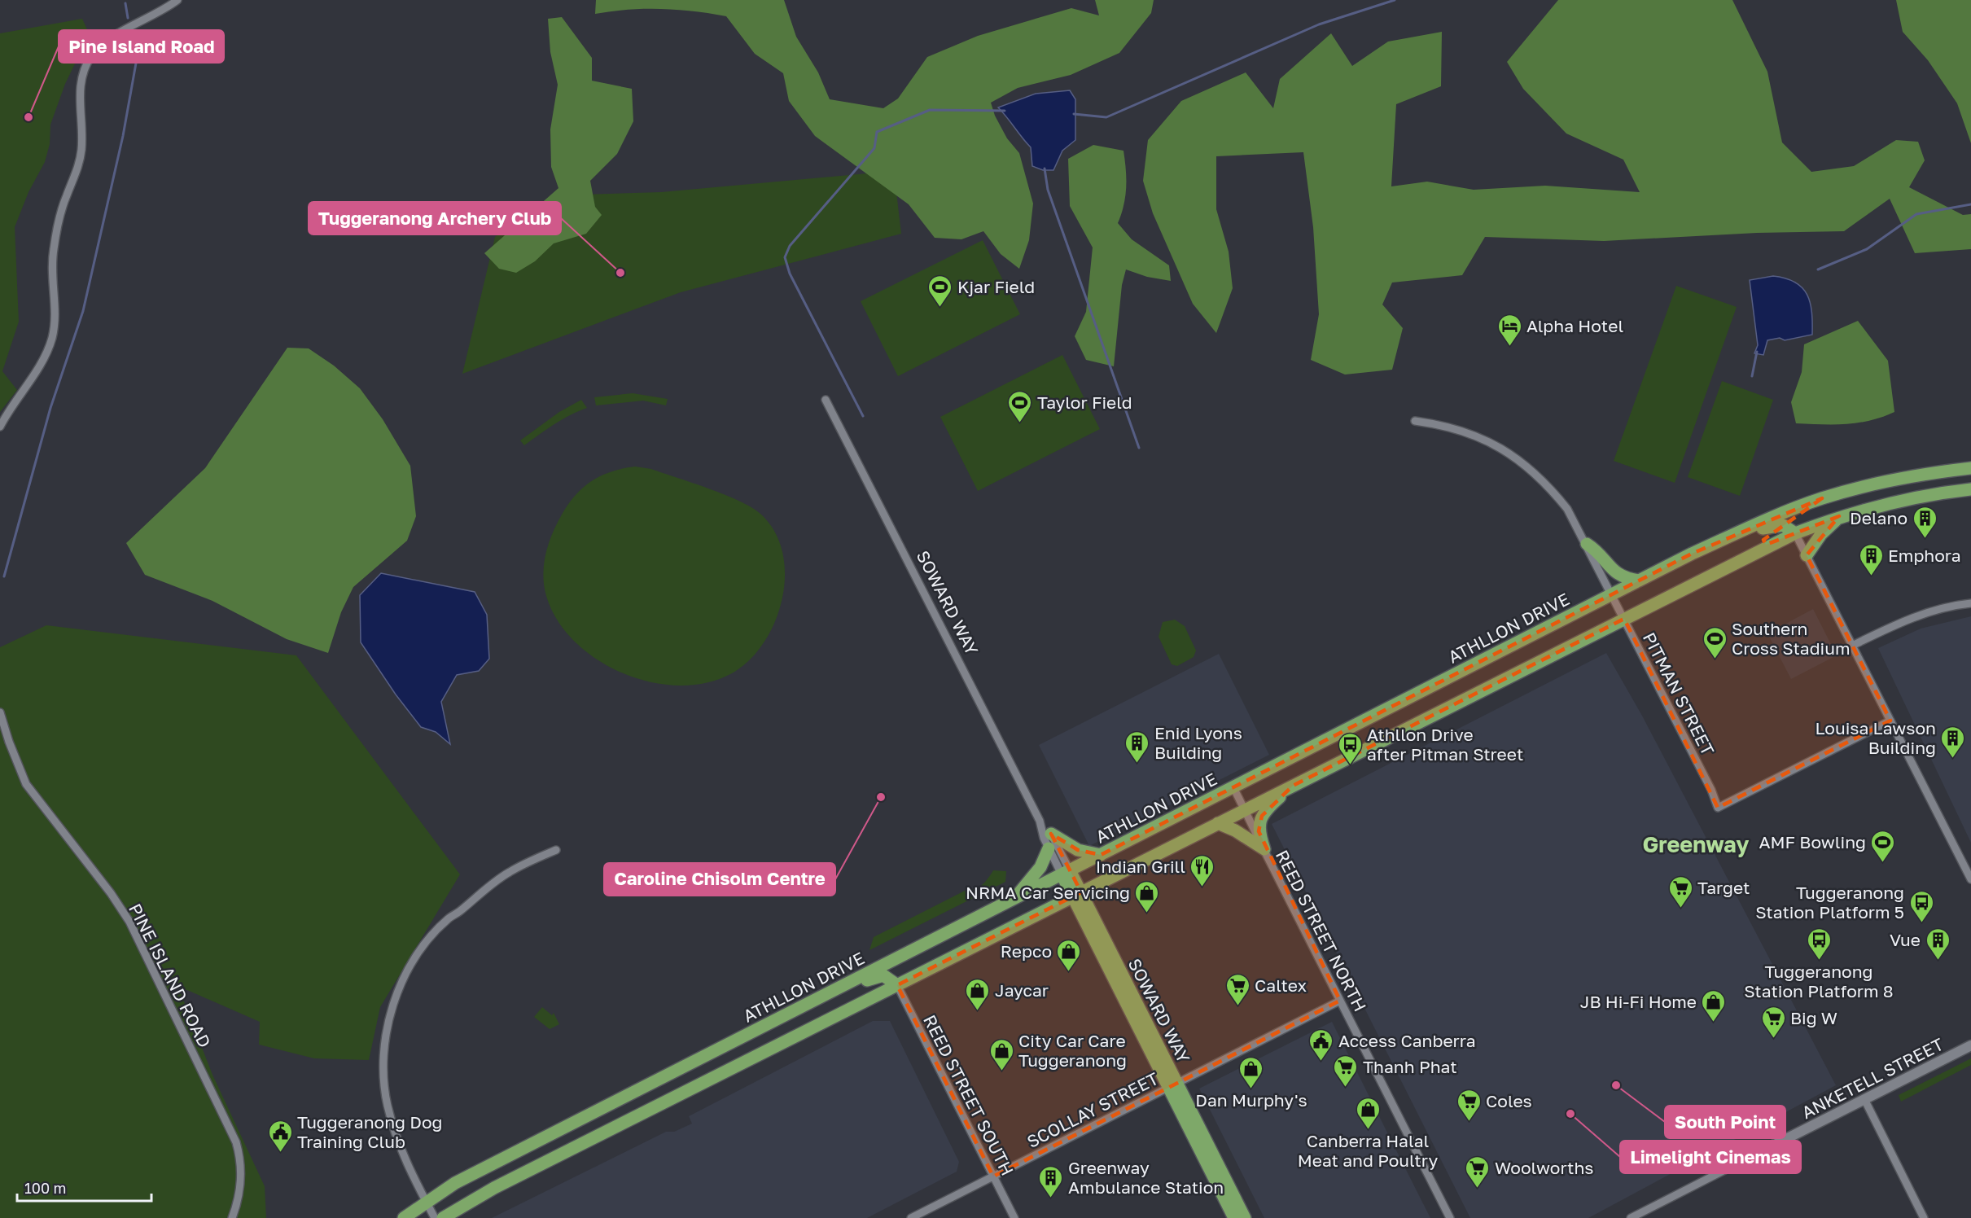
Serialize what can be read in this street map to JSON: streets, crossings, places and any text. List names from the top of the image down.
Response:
{
  "streets": {
    "main road": ["SOWARD WAY", "ATHLLON DRIVE"],
    "street": [
      "PITMAN STREET",
      "REED STREET NORTH",
      "PINE ISLAND ROAD",
      "ANKETELL STREET",
      "REED STREET SOUTH",
      "SCOLLAY STREET"
    ]
  },
  "crossings": [
    ["SOWARD WAY", "ATHLLON DRIVE"],
    ["SOWARD WAY", "SCOLLAY STREET"],
    ["ATHLLON DRIVE", "PITMAN STREET"],
    ["ATHLLON DRIVE", "REED STREET NORTH"],
    ["REED STREET NORTH", "SCOLLAY STREET"],
    ["REED STREET SOUTH", "SCOLLAY STREET"]
  ],
  "districts": ["Greenway"],
  "places": {
    "other": [
      "Pine Island Road",
      "Tuggeranong Archery Club",
      "Caroline Chisolm Centre",
      "South Point",
      "Limelight Cinemas"
    ],
    "sports": [
      "Kjar Field",
      "Taylor Field",
      "Southern Cross Stadium",
      "AMF Bowling"
    ],
    "hotel": ["Alpha Hotel"],
    "building": [
      "Delano",
      "Emphora",
      "Louisa Lawson Building",
      "Enid Lyons Building",
      "Vue",
      "Greenway Ambulance Station"
    ],
    "bus stop": ["Athllon Drive after Pitman Street", "Tuggeranong Station Platform 5", "Tuggeranong Station Platform 8"],
    "restaurant": ["Indian Grill"],
    "supermarket": [
      "Target",
      "Caltex",
      "Big W",
      "Thanh Phat",
      "Coles",
      "Woolworths"
    ],
    "shop": [
      "NRMA Car Servicing",
      "Repco",
      "Jaycar",
      "JB Hi-Fi Home",
      "City Car Care Tuggeranong",
      "Dan Murphy's",
      "Canberra Halal Meat and Poultry"
    ],
    "public building": ["Access Canberra", "Tuggeranong Dog Training Club"]
  },
  "scale_bar": "100 m"
}
